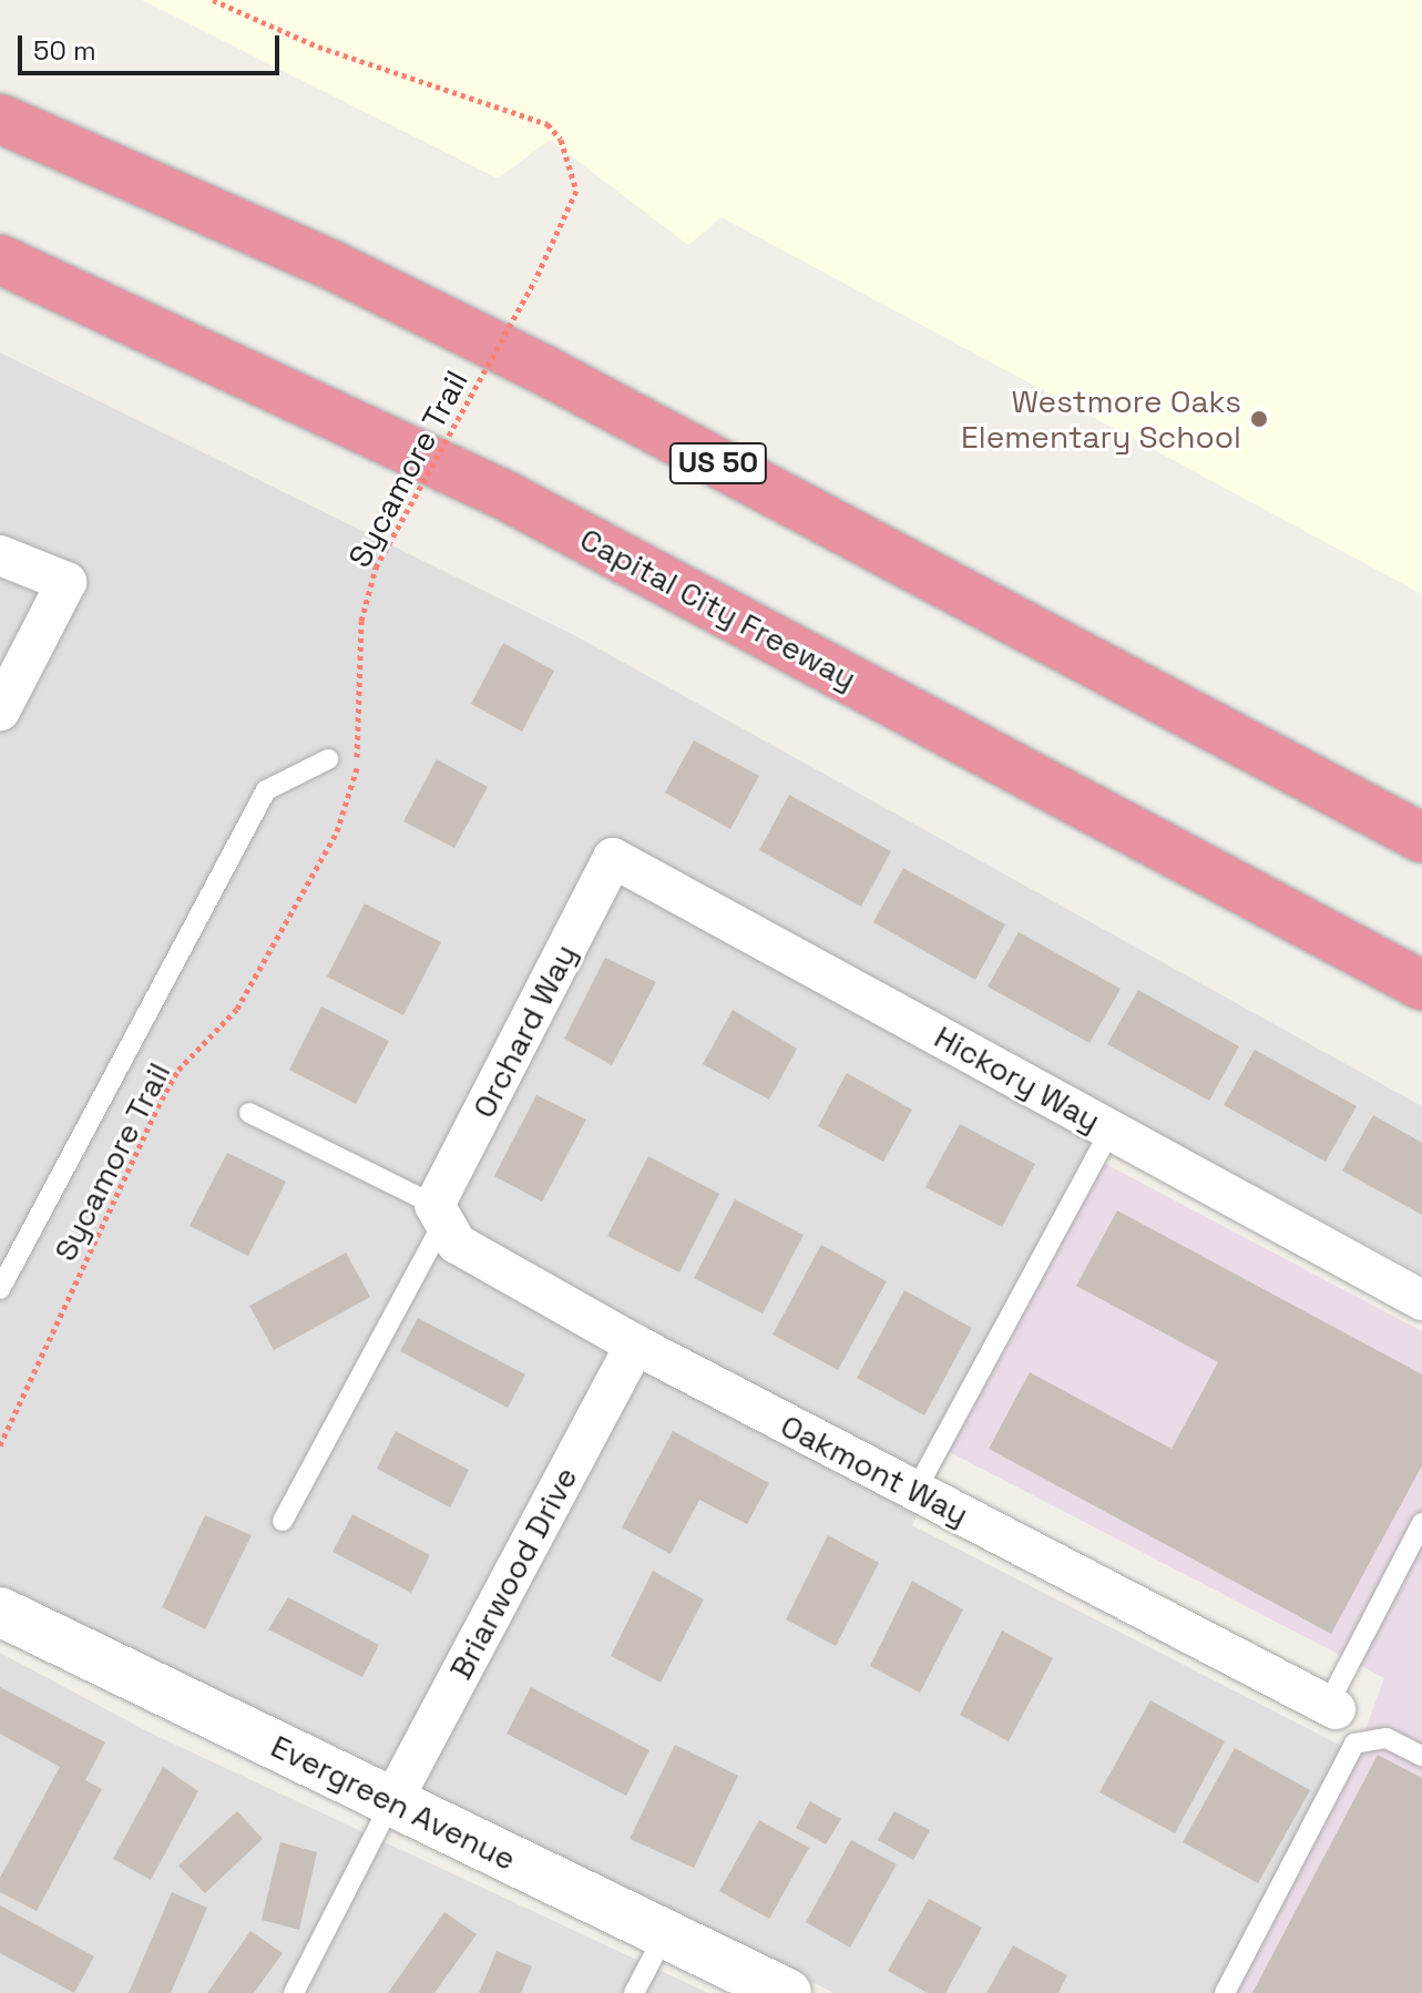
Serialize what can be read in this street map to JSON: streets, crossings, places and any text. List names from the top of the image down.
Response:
{
  "streets": {
    "highway": ["US 50", "Capital City Freeway"],
    "street": [
      "Orchard Way",
      "Hickory Way",
      "Oakmont Way",
      "Briarwood Drive",
      "Evergreen Avenue"
    ],
    "path": ["Sycamore Trail"]
  },
  "crossings": [
    ["Orchard Way", "Hickory Way"],
    ["Orchard Way", "Oakmont Way"],
    ["Oakmont Way", "Briarwood Drive"],
    ["Briarwood Drive", "Evergreen Avenue"]
  ],
  "places": ["Westmore Oaks Elementary School"],
  "scale_bar": "50 m"
}
